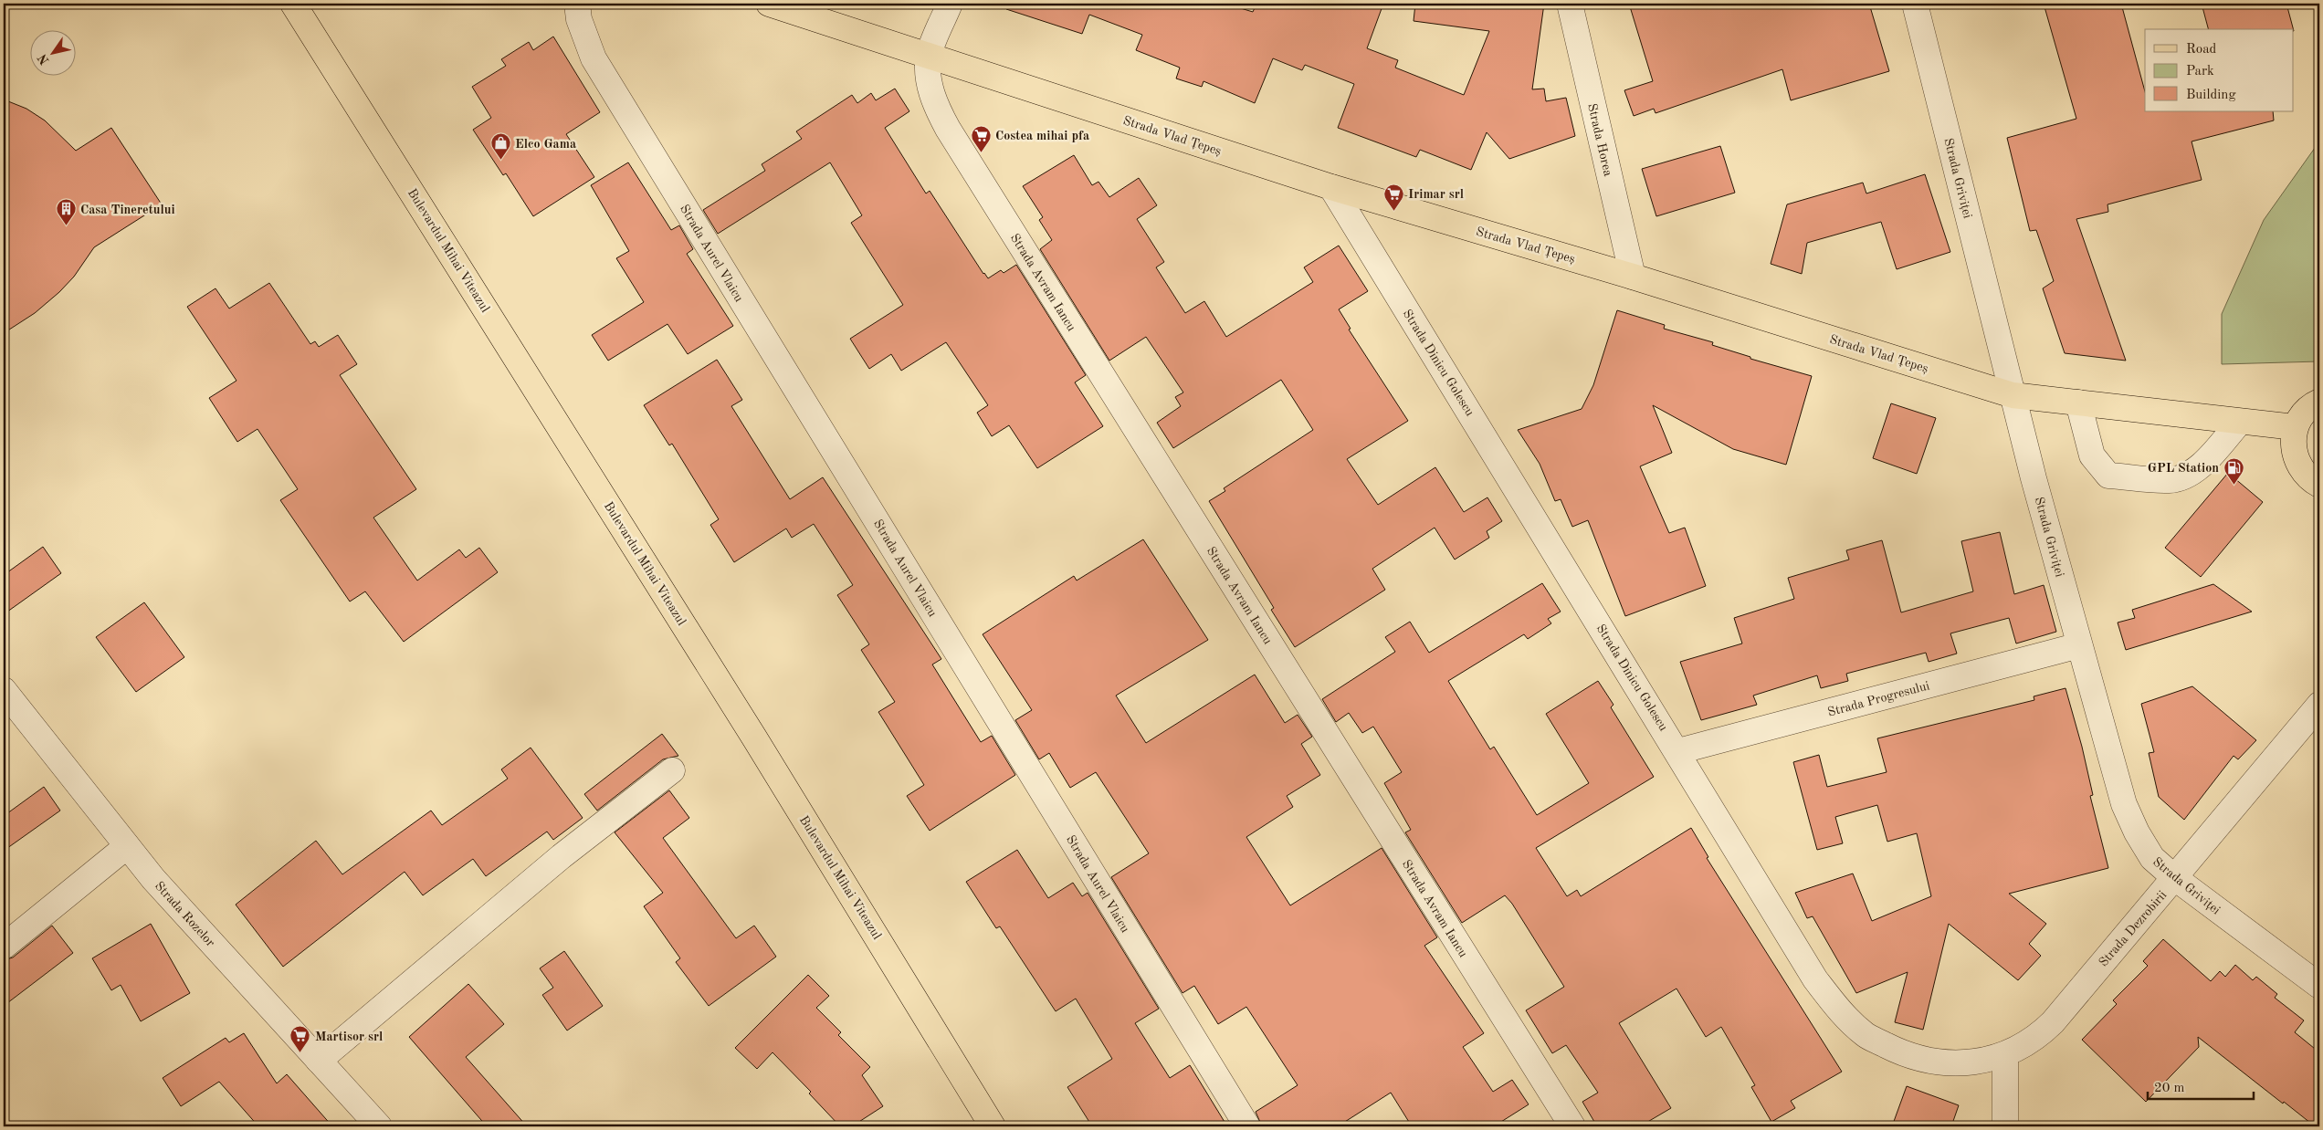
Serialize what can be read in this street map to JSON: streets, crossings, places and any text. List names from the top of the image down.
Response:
{
  "streets": {
    "main road": ["Strada Vlad Țepeș", "Bulevardul Mihai Viteazul"],
    "street": [
      "Strada Horea",
      "Strada Griviței",
      "Strada Aurel Vlaicu",
      "Strada Avram Iancu",
      "Strada Dinicu Golescu",
      "Strada Progresului",
      "Strada Rozelor",
      "Strada Dezrobirii"
    ]
  },
  "crossings": [
    ["Strada Vlad Țepeș", "Strada Horea"],
    ["Strada Vlad Țepeș", "Strada Griviței"],
    ["Strada Vlad Țepeș", "Strada Avram Iancu"],
    ["Strada Vlad Țepeș", "Strada Dinicu Golescu"],
    ["Strada Griviței", "Strada Progresului"],
    ["Strada Griviței", "Strada Dezrobirii"],
    ["Strada Dinicu Golescu", "Strada Progresului"],
    ["Strada Dinicu Golescu", "Strada Dezrobirii"]
  ],
  "places": {
    "supermarket": ["Costea mihai pfa", "Irimar srl", "Martisor srl"],
    "shop": ["Elco Gama"],
    "building": ["Casa Tineretului"],
    "fuel station": ["GPL Station"]
  },
  "legend": ["Road", "Park", "Building"],
  "scale_bar": "20 m",
  "north": "bottom left"
}
